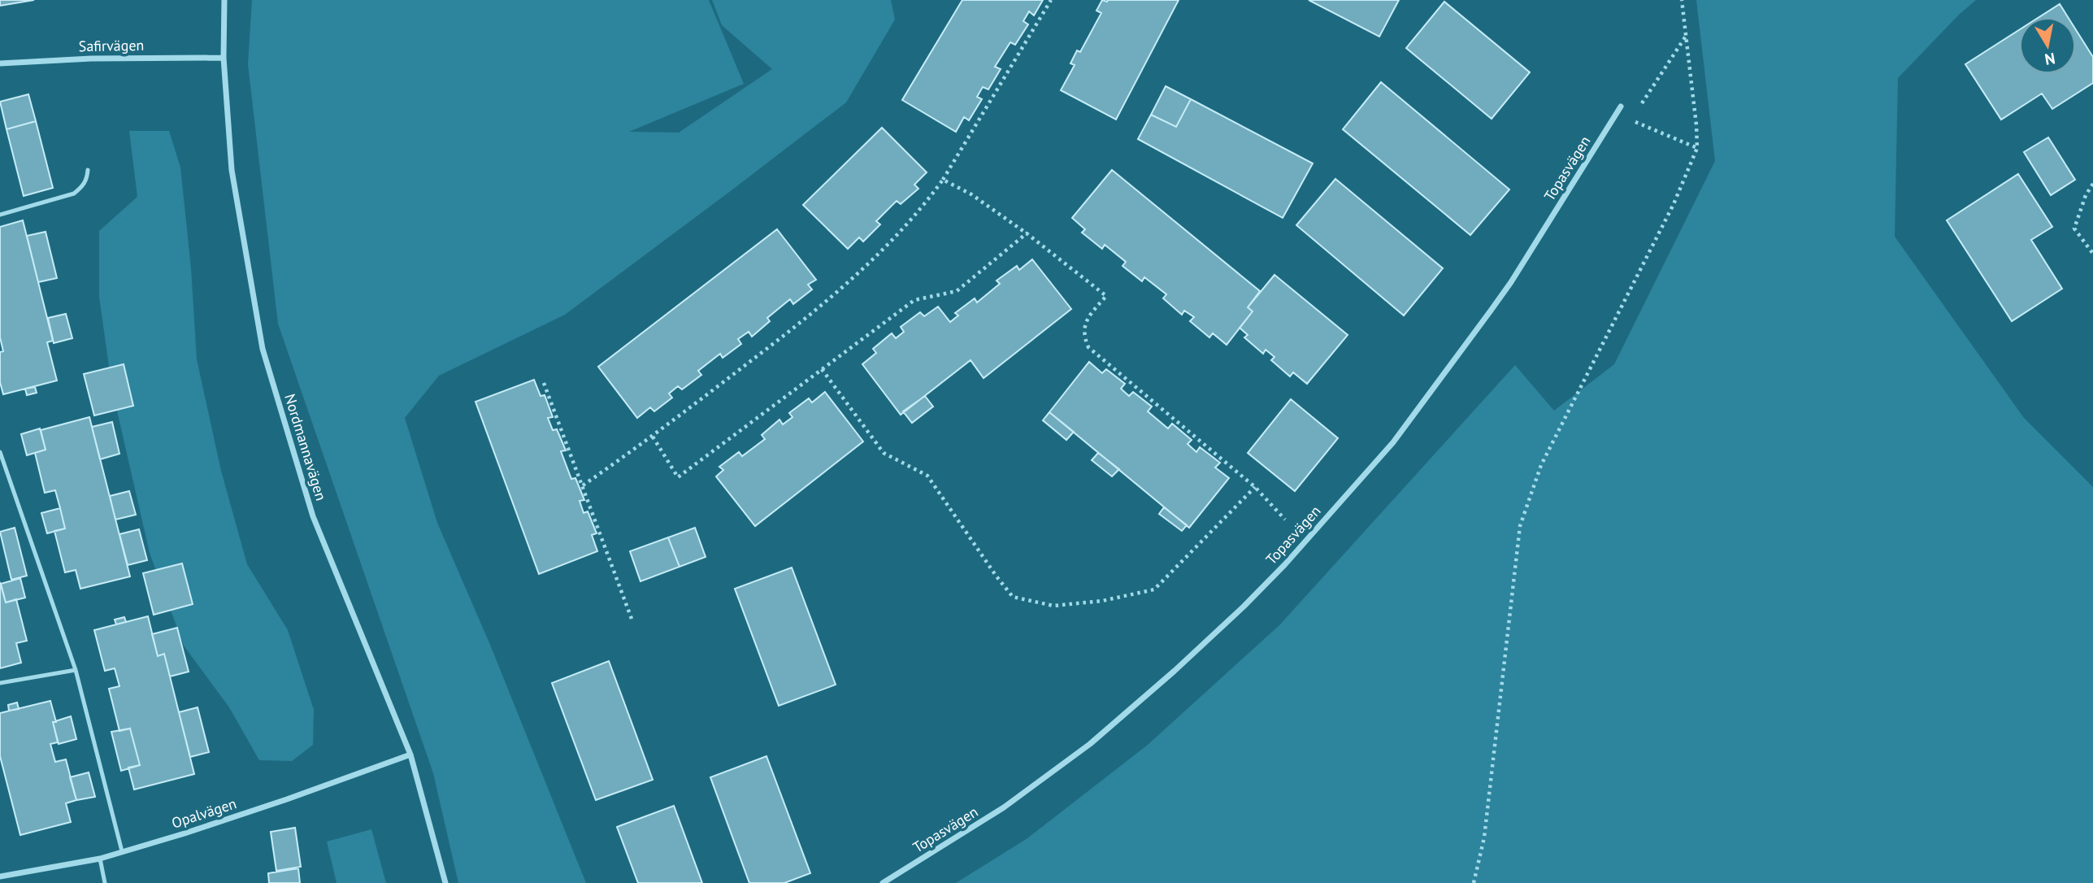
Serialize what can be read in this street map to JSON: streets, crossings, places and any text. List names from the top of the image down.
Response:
{
  "streets": {
    "street": [
      "Safirvägen",
      "Topasvägen",
      "Nordmannavägen",
      "Opalvägen"
    ]
  },
  "crossings": [
    ["Safirvägen", "Nordmannavägen"],
    ["Nordmannavägen", "Opalvägen"]
  ],
  "north": "bottom"
}
